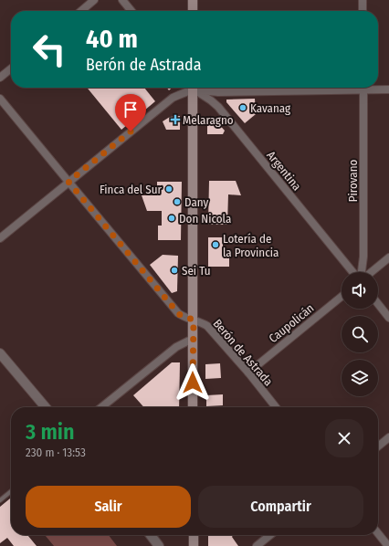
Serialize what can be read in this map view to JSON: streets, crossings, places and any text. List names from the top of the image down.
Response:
{
  "streets": {
    "street": [
      "Argentina",
      "Pirovano",
      "Caupolicán",
      "Berón de Astrada"
    ]
  },
  "crossings": [
    ["Caupolicán", "Berón de Astrada"]
  ],
  "places": {
    "other": [
      "Kavanag",
      "Finca del Sur",
      "Dany",
      "Don Nicola",
      "Lotería de la Provincia",
      "Sei Tu"
    ],
    "health": ["Melaragno"]
  },
  "page": {
    "turn": ["40 m", "Berón de Astrada"],
    "heading": ["3 min", "230 m · 13:53"],
    "buttons": ["Salir", "Compartir"]
  }
}
